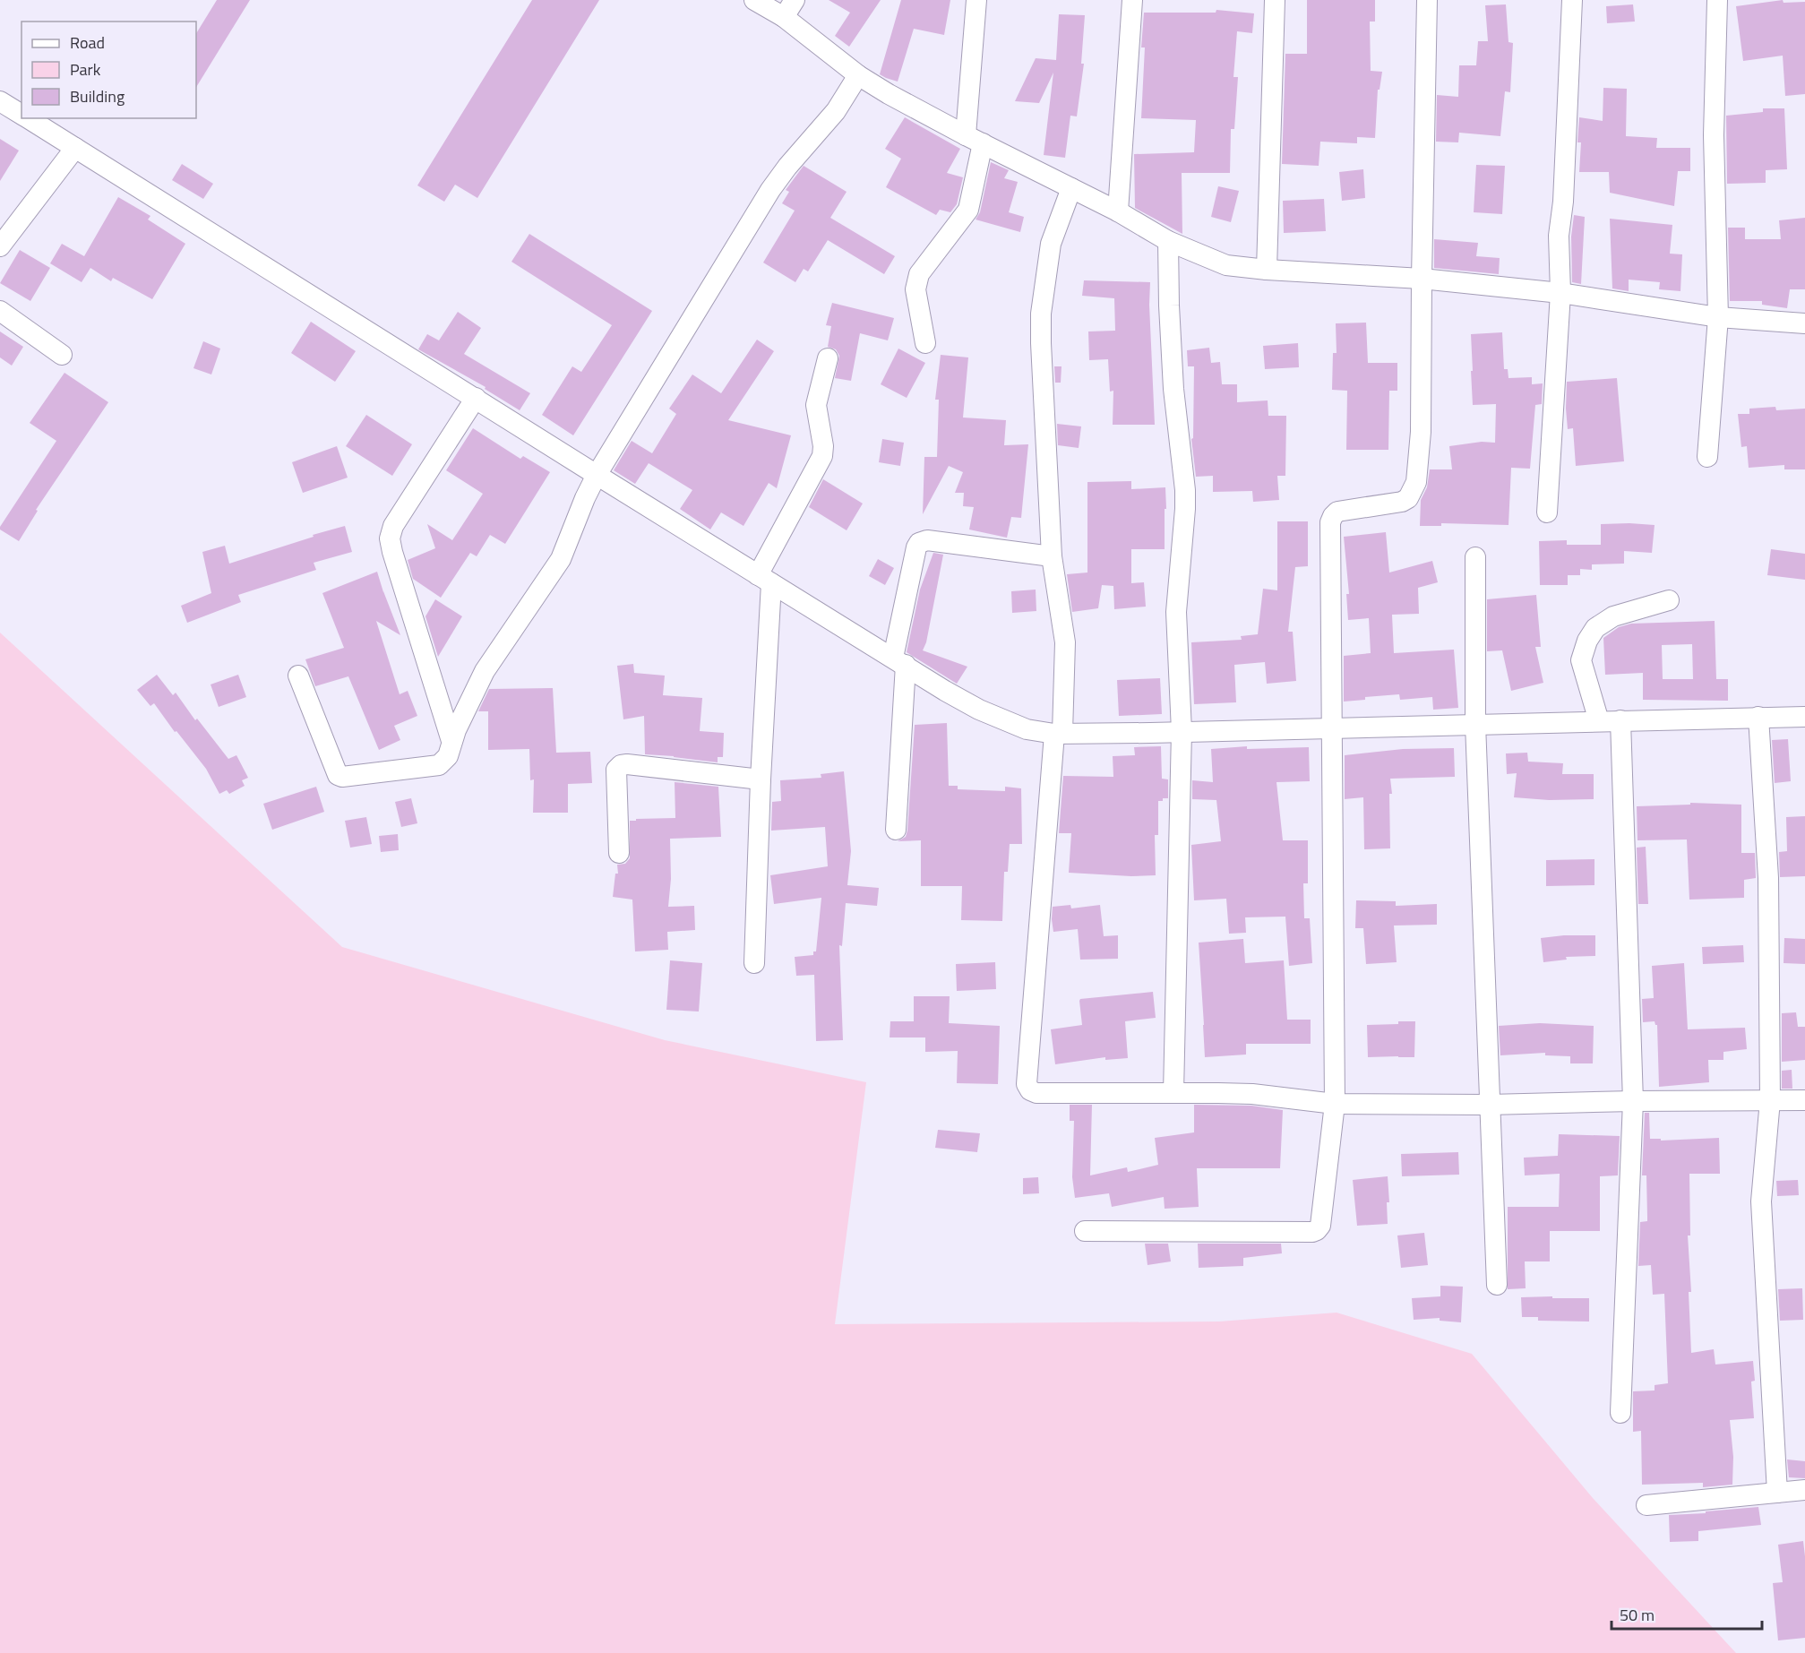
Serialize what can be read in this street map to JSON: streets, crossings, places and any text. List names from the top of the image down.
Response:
{
  "legend": ["Road", "Park", "Building"],
  "scale_bar": "50 m"
}
